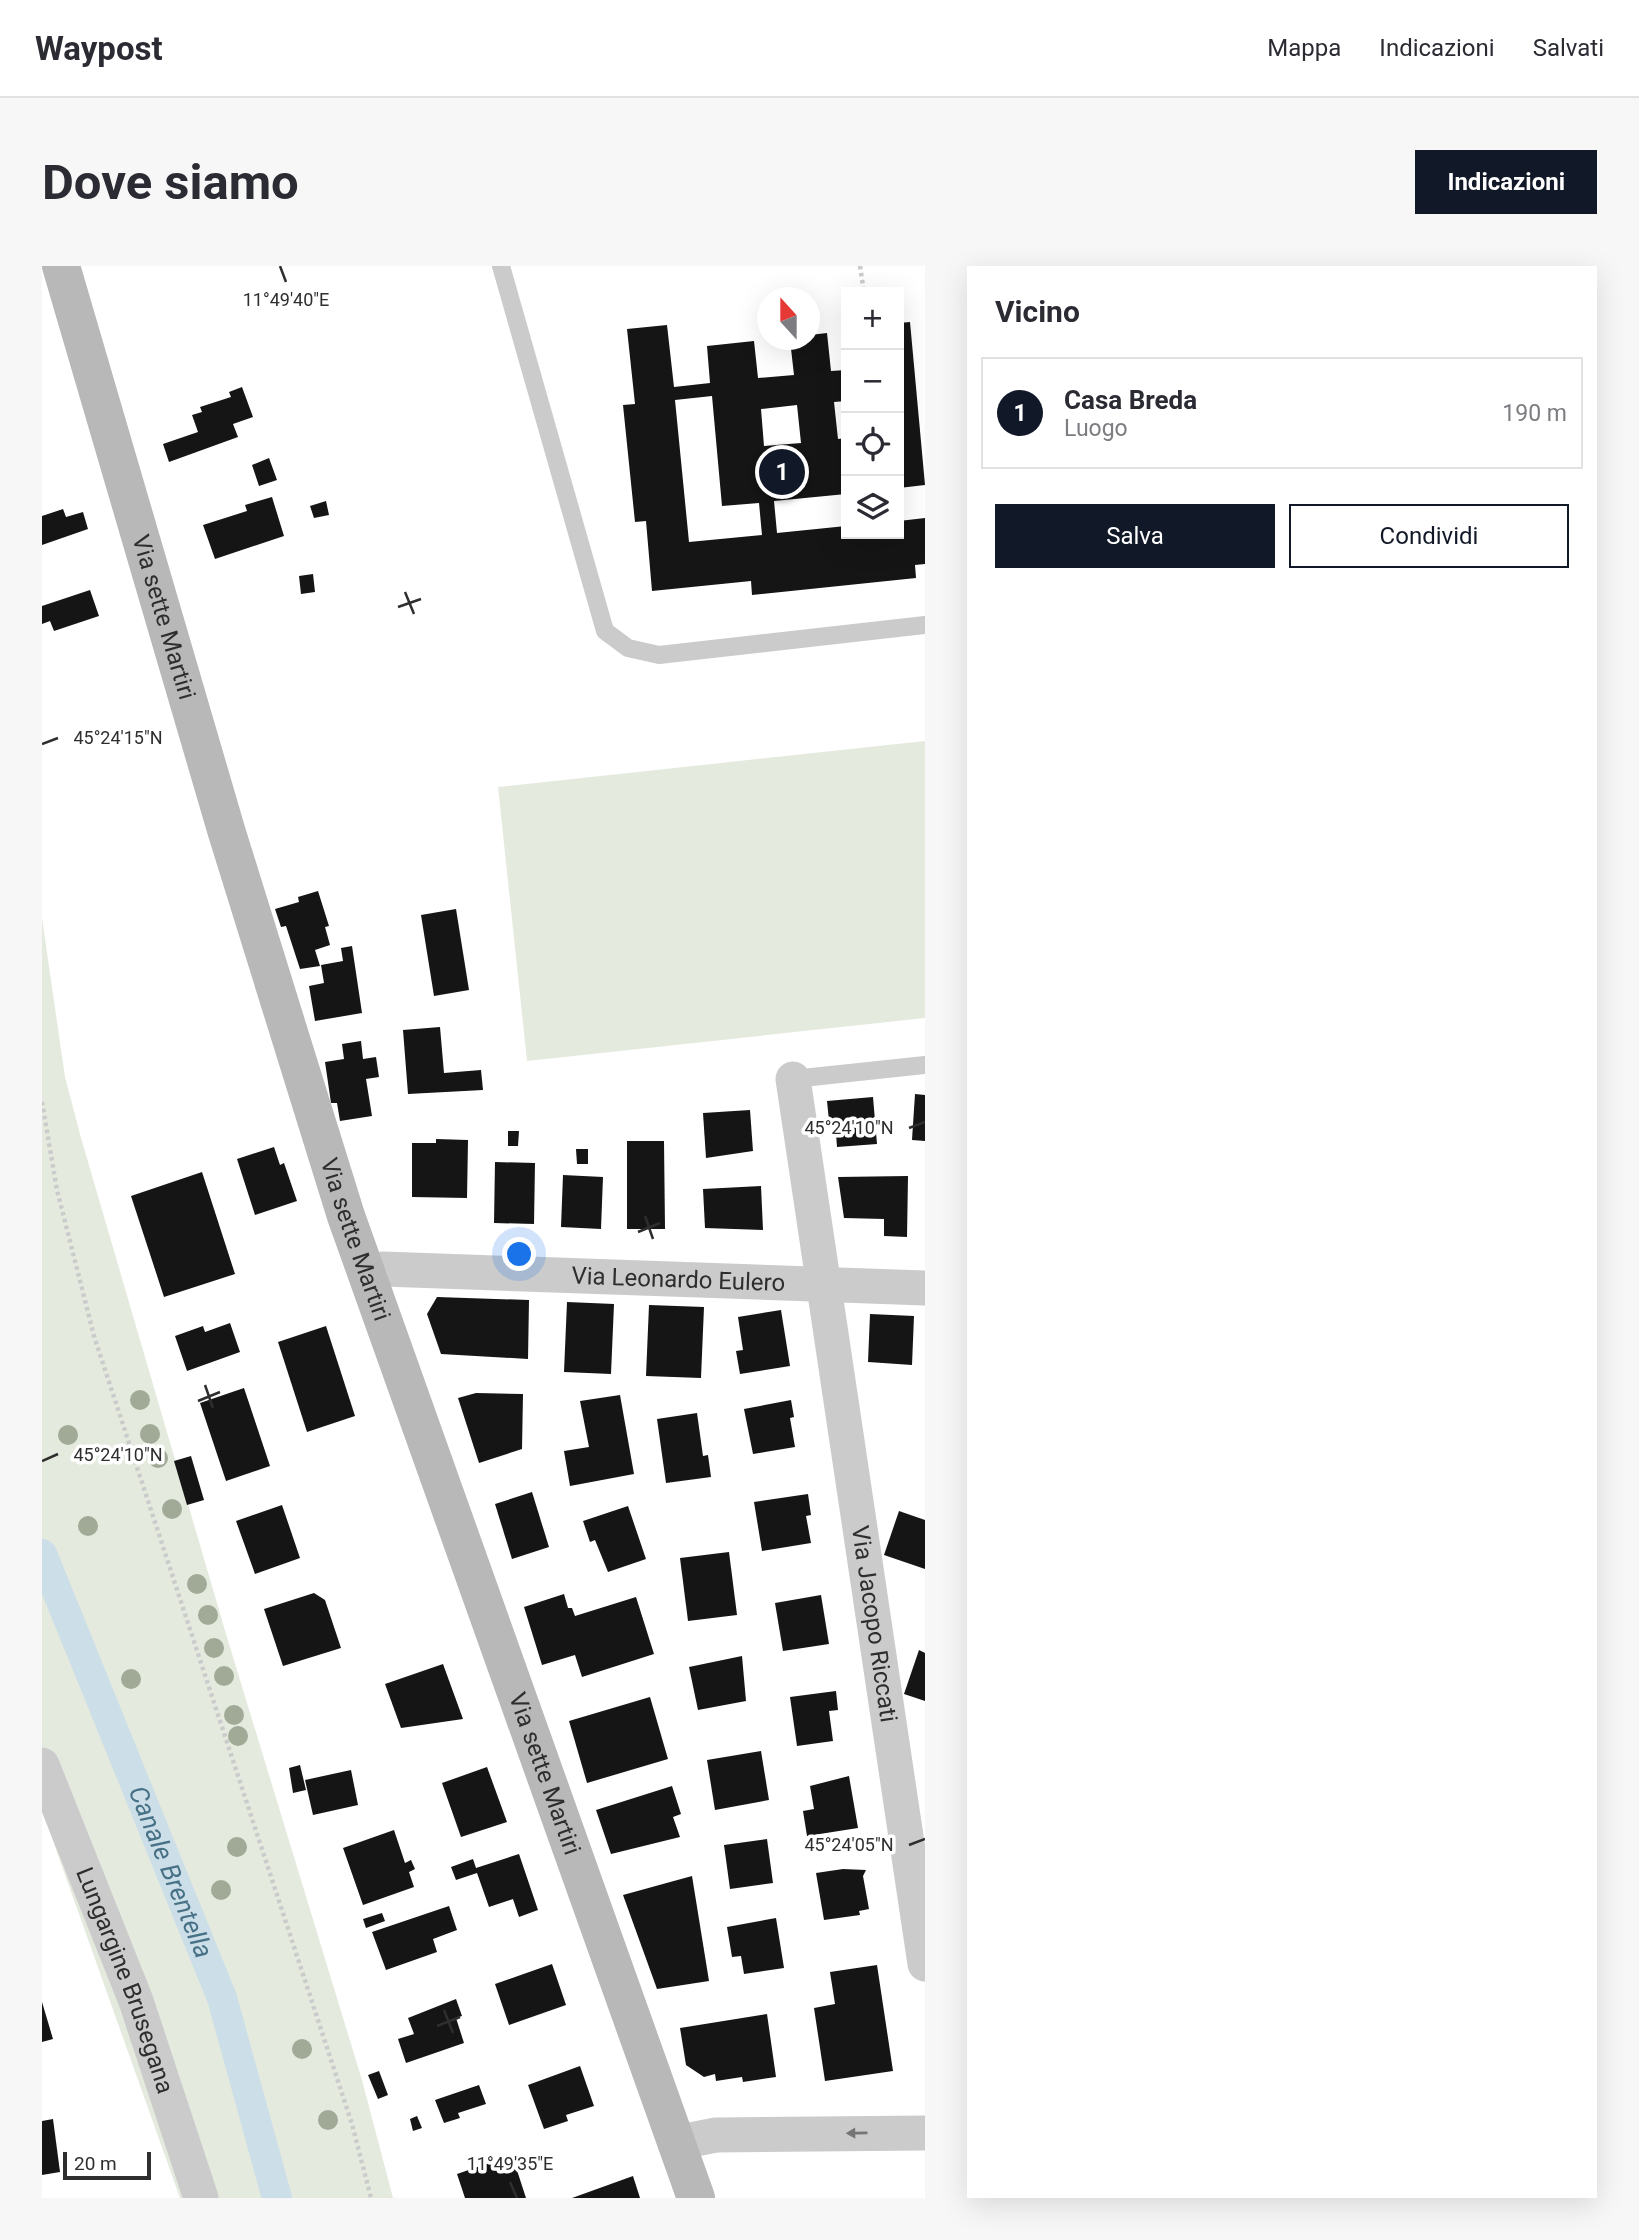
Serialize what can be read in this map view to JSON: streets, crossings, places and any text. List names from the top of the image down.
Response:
{
  "streets": {
    "main road": ["Via sette Martiri"],
    "street": ["Via Leonardo Eulero", "Via Jacopo Riccati", "Lungargine Brusegana"]
  },
  "crossings": [
    ["Via sette Martiri", "Via Leonardo Eulero"],
    ["Via Leonardo Eulero", "Via Jacopo Riccati"]
  ],
  "water": ["Canale Brentella"],
  "scale_bar": "20 m",
  "north": "top",
  "page": {
    "header": "Waypost",
    "nav": ["Mappa", "Indicazioni", "Salvati"],
    "buttons": [
      "Indicazioni",
      ["Salva", "Condividi"]
    ],
    "title": "Dove siamo",
    "heading": "Vicino",
    "map_buttons": ["+", "−"],
    "list": [
      {
        "mark": "1",
        "name": "Casa Breda",
        "note": "Luogo",
        "value": "190 m"
      }
    ],
    "pins": "1",
    "scale": "20 m"
  },
  "coordinates": [
    "11°49'40\"E",
    "45°24'15\"N",
    "45°24'10\"N",
    "45°24'05\"N",
    "11°49'35\"E"
  ]
}
